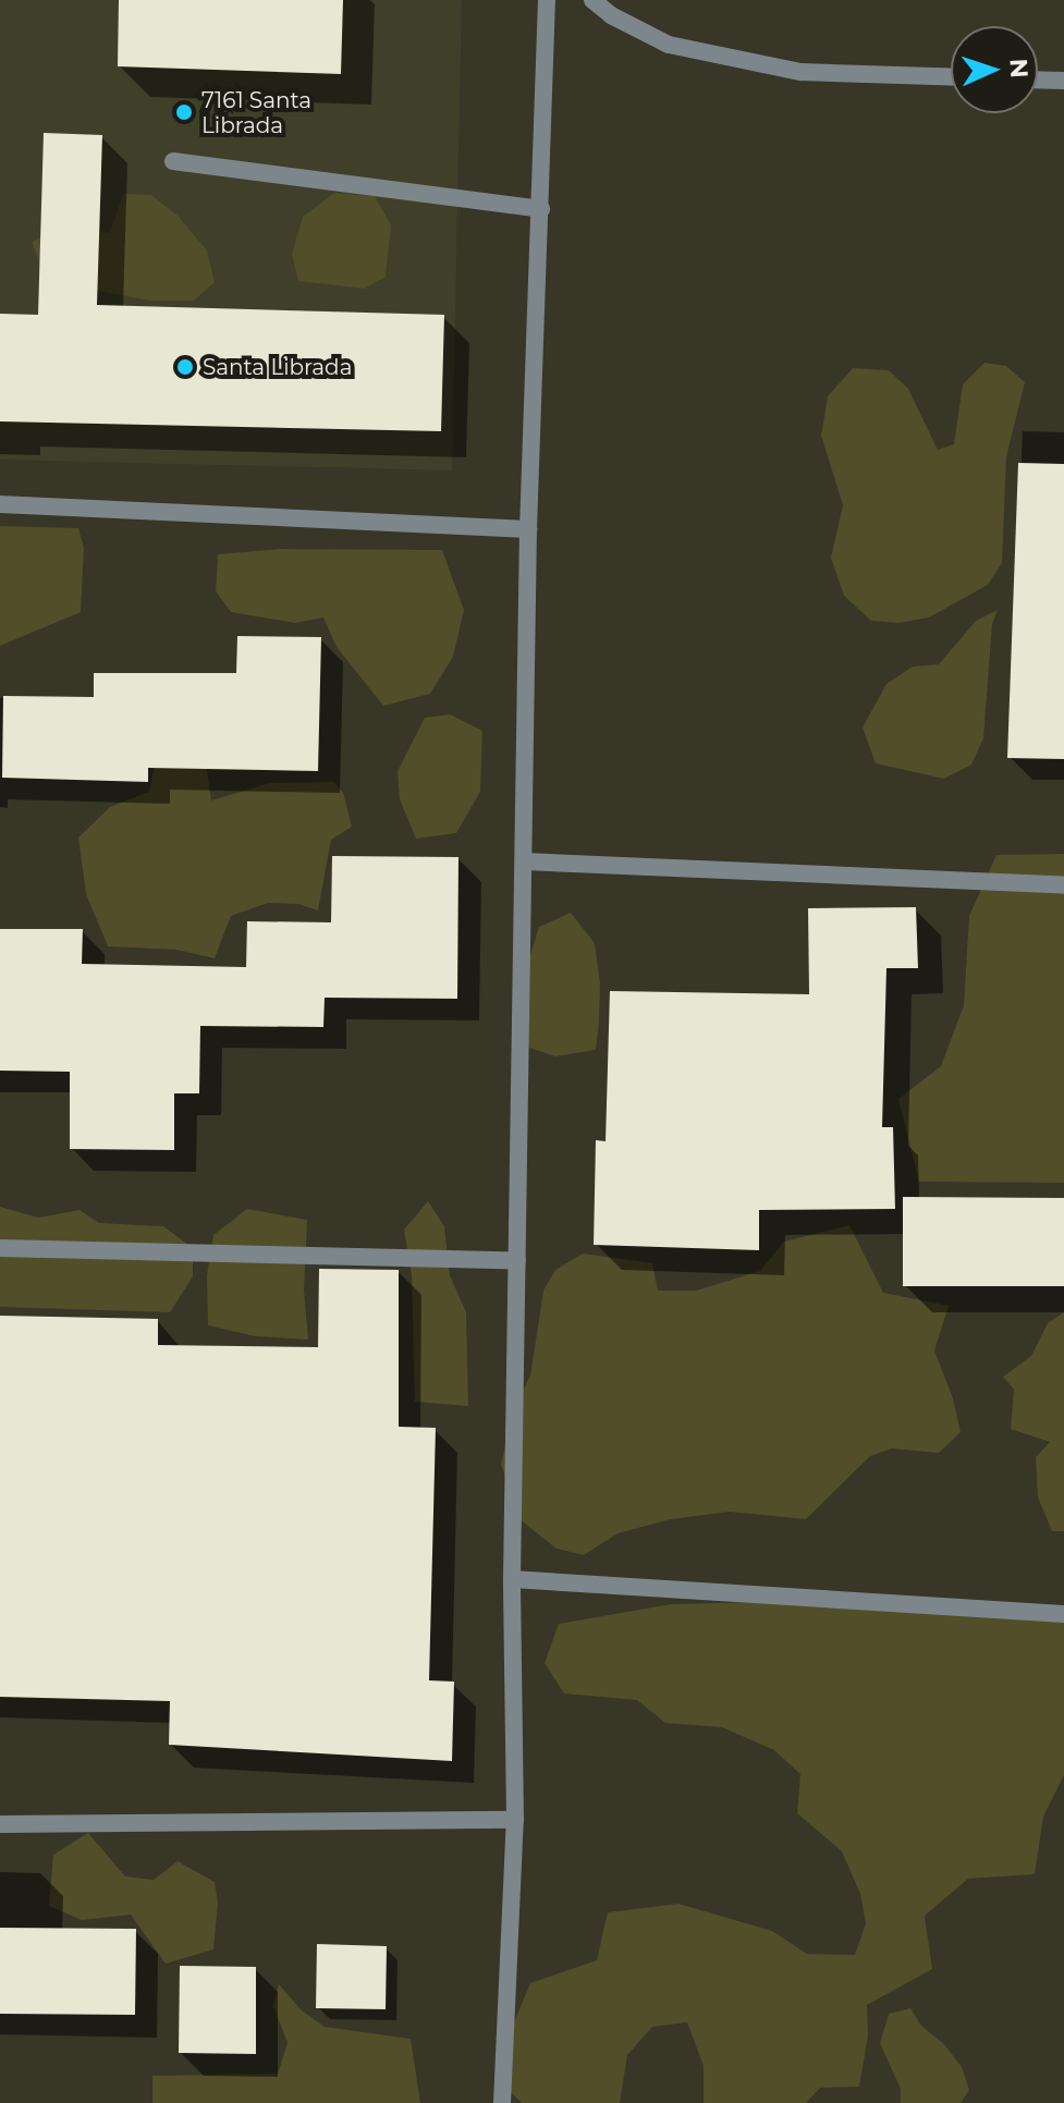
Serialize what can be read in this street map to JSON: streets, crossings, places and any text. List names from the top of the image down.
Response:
{
  "places": ["7161 Santa Librada", "Santa Librada"],
  "north": "right"
}
